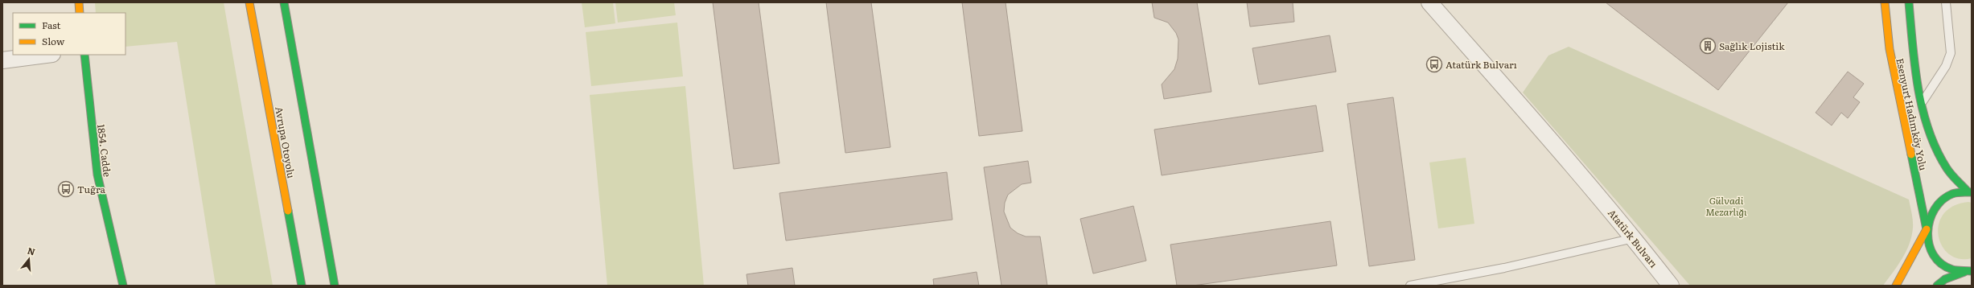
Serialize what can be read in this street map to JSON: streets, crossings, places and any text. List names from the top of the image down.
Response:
{
  "streets": {
    "main road": ["Esenyurt Hadımköy Yolu", "Avrupa Otoyolu", "1854. Cadde"],
    "street": ["Atatürk Bulvarı"]
  },
  "parks": ["Gülvadi Mezarlığı"],
  "places": {
    "building": ["Sağlık Lojistik"],
    "bus stop": ["Atatürk Bulvarı", "Tuğra"]
  },
  "legend": ["Fast", "Slow"],
  "north": "top"
}
